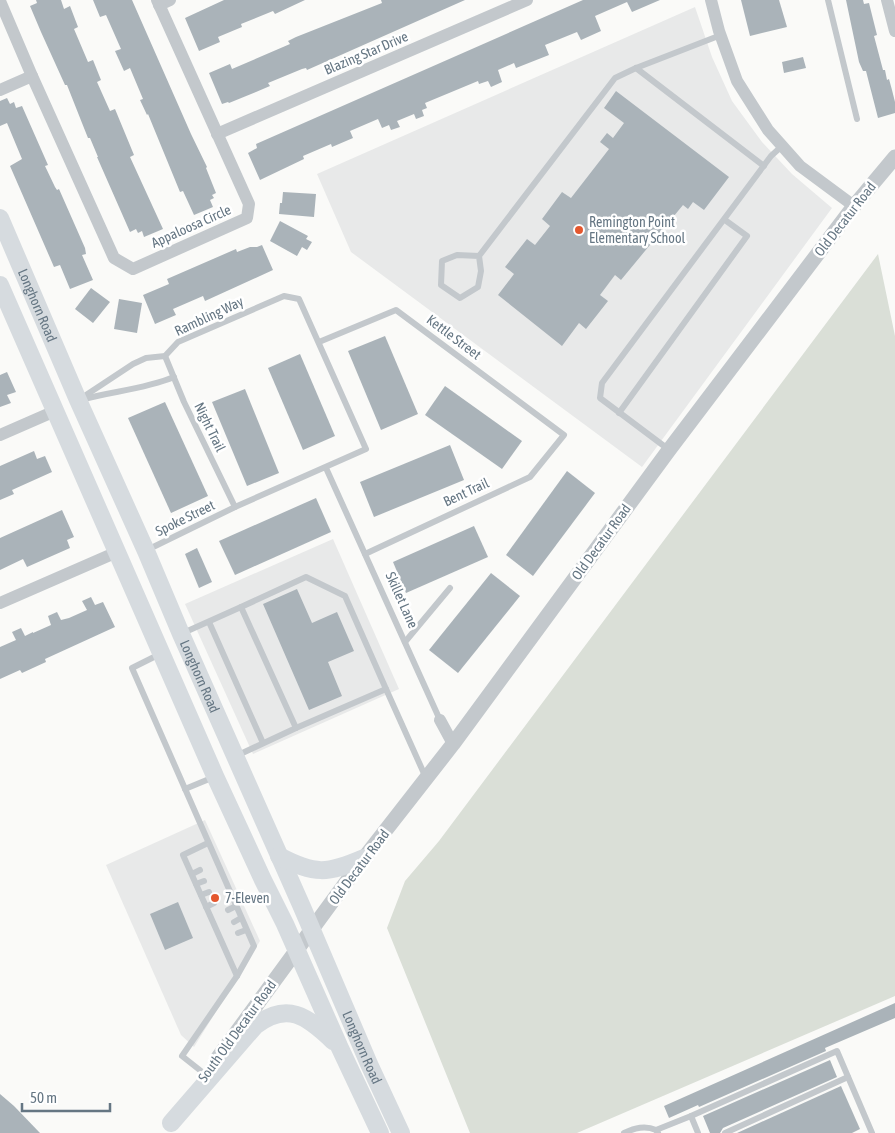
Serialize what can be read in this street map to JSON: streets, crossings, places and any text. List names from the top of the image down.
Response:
{
  "streets": {
    "main road": ["Longhorn Road"],
    "street": [
      "Blazing Star Drive",
      "Old Decatur Road",
      "Appaloosa Circle",
      "Skillet Lane",
      "South Old Decatur Road"
    ],
    "lane": [
      "Rambling Way",
      "Kettle Street",
      "Night Trail",
      "Bent Trail",
      "Spoke Street"
    ]
  },
  "crossings": [
    ["Blazing Star Drive", "Appaloosa Circle"],
    ["Old Decatur Road", "Longhorn Road"],
    ["Old Decatur Road", "Skillet Lane"],
    ["Old Decatur Road", "South Old Decatur Road"],
    ["Longhorn Road", "Spoke Street"],
    ["Longhorn Road", "South Old Decatur Road"],
    ["Rambling Way", "Kettle Street"],
    ["Rambling Way", "Night Trail"],
    ["Rambling Way", "Spoke Street"],
    ["Rambling Way", "Skillet Lane"],
    ["Kettle Street", "Bent Trail"],
    ["Night Trail", "Spoke Street"],
    ["Bent Trail", "Skillet Lane"],
    ["Spoke Street", "Skillet Lane"]
  ],
  "places": ["Remington Point Elementary School", "7-Eleven"],
  "scale_bar": "50 m"
}
